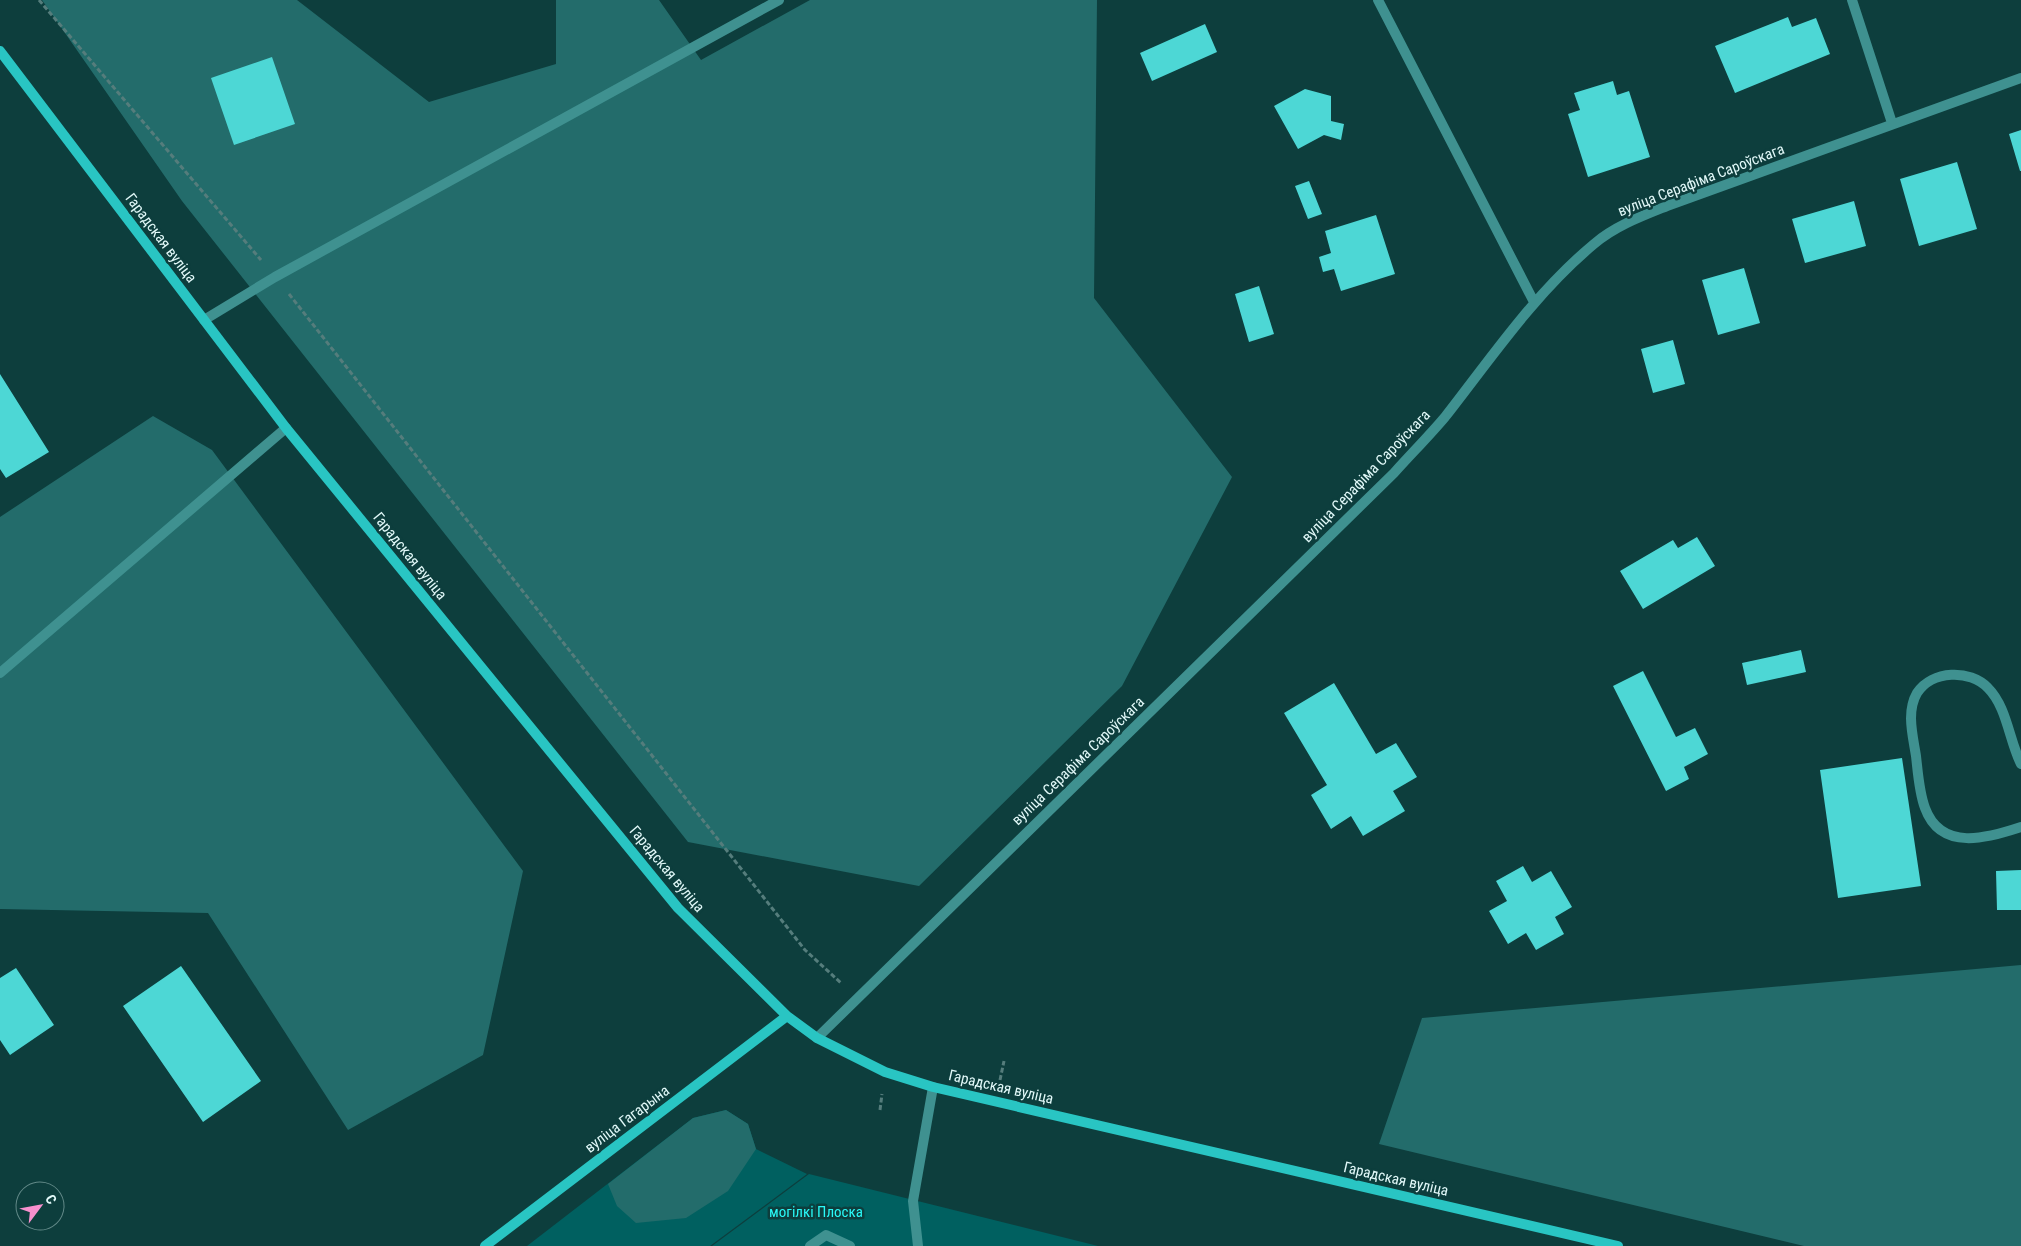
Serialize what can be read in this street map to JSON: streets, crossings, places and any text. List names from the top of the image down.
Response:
{
  "streets": {
    "main road": ["Гарадская вуліца", "вуліца Гагарына"],
    "street": ["вуліца Серафіма Сароўскага"]
  },
  "crossings": [
    ["вуліца Серафіма Сароўскага", "Гарадская вуліца"],
    ["Гарадская вуліца", "вуліца Гагарына"]
  ],
  "parks": ["могілкі Плоска"],
  "north": "top right"
}
